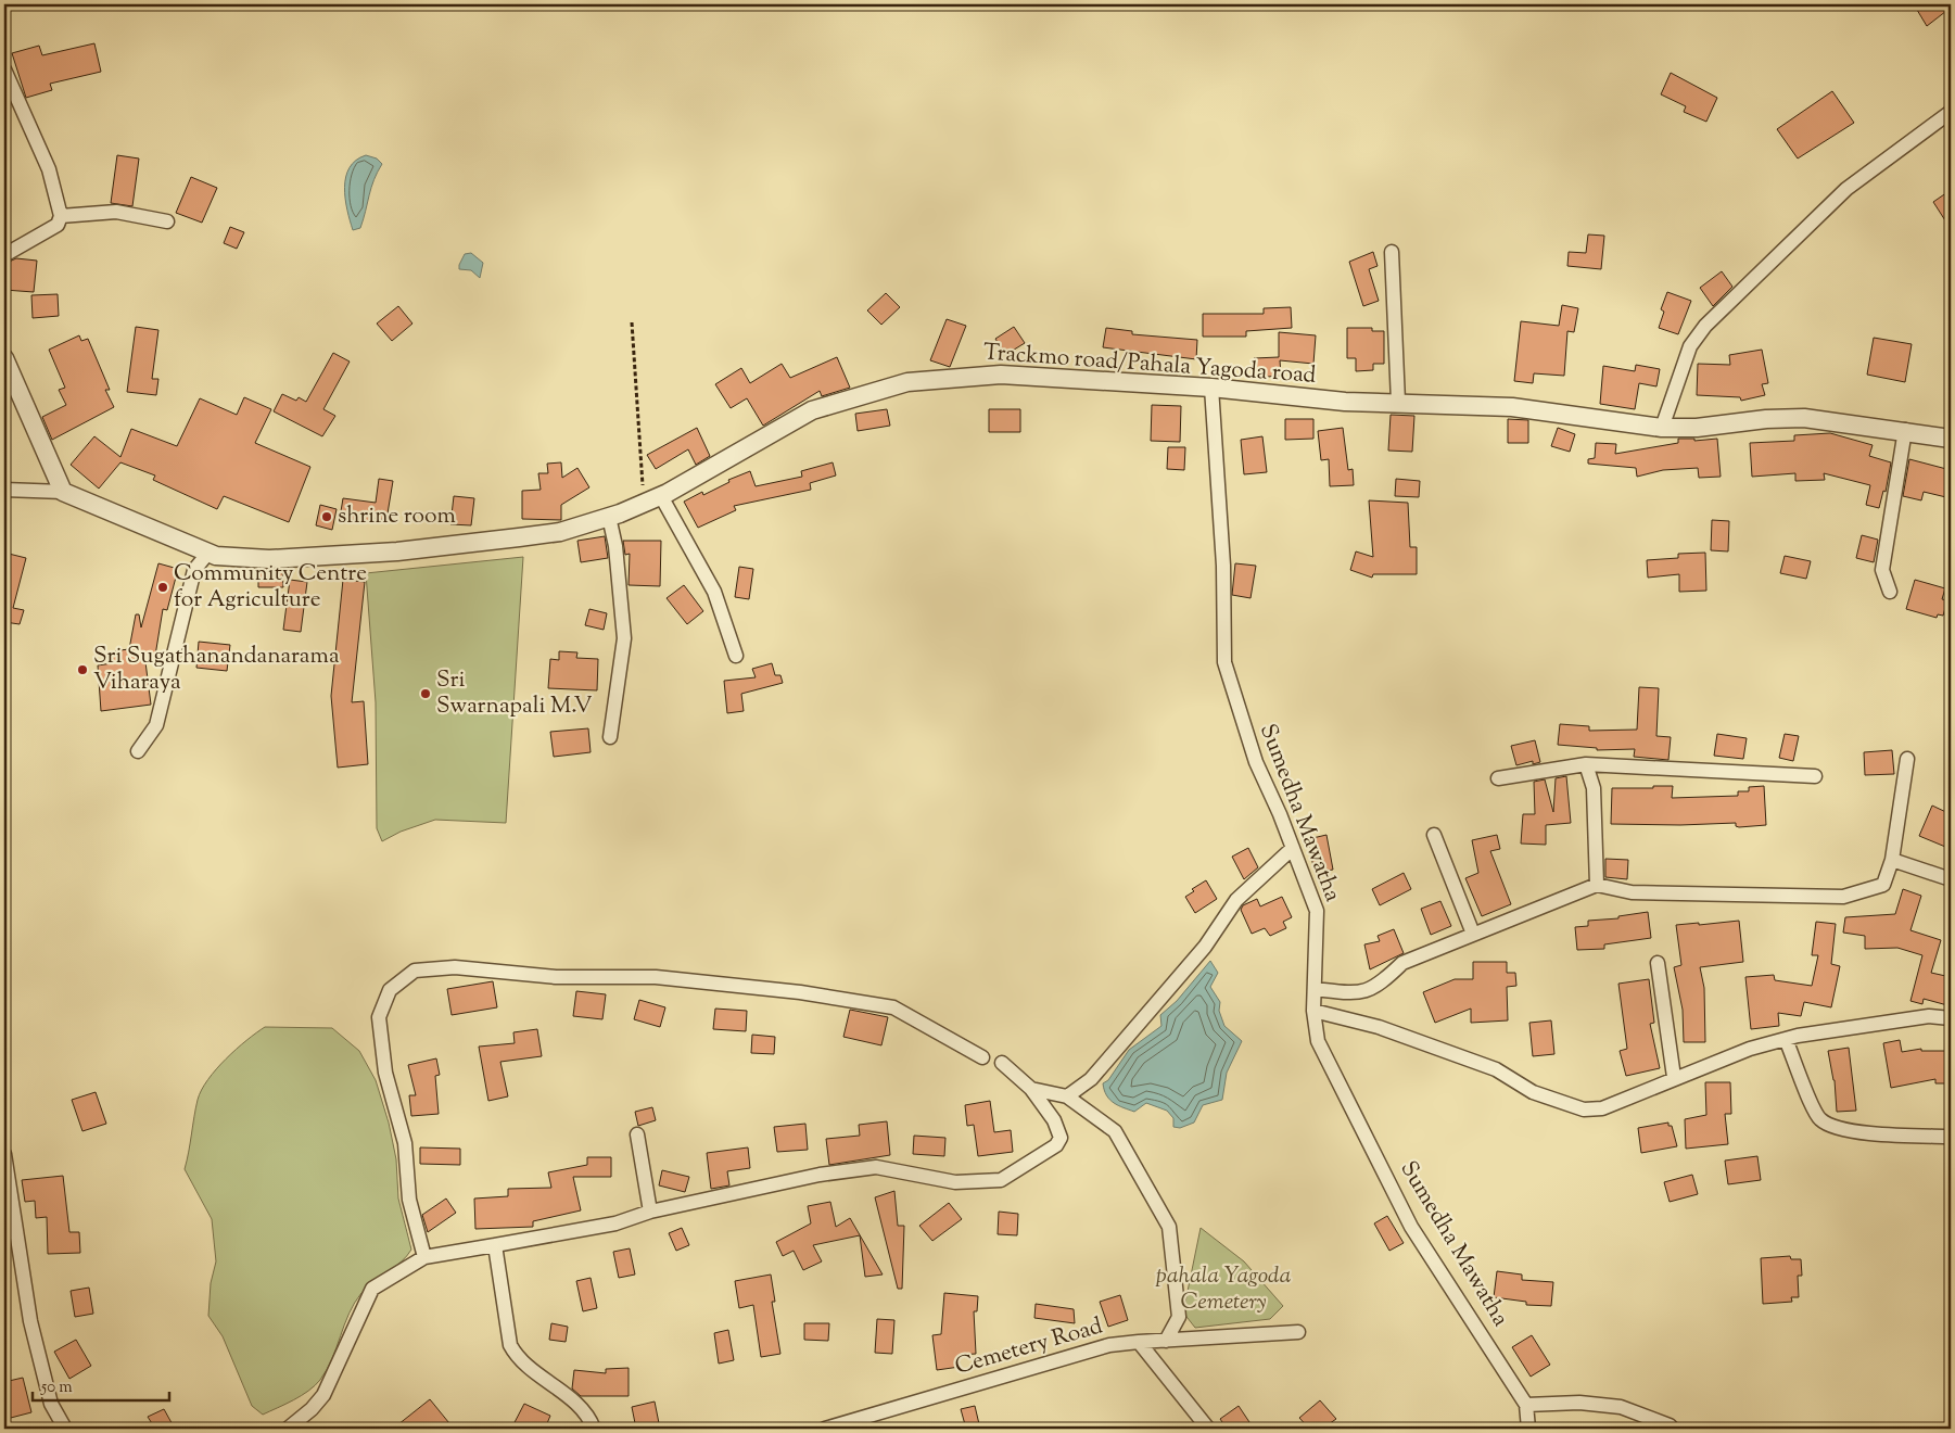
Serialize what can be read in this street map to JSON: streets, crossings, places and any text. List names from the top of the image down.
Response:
{
  "streets": {
    "street": ["Trackmo road/Pahala Yagoda road", "Sumedha Mawatha", "Cemetery Road"]
  },
  "crossings": [
    ["Trackmo road/Pahala Yagoda road", "Sumedha Mawatha"]
  ],
  "parks": ["pahala Yagoda Cemetery"],
  "places": [
    "shrine room",
    "Community Centre for Agriculture",
    "Sri Sugathanandanarama Viharaya",
    "Sri Swarnapali M.V"
  ],
  "scale_bar": "50 m"
}
